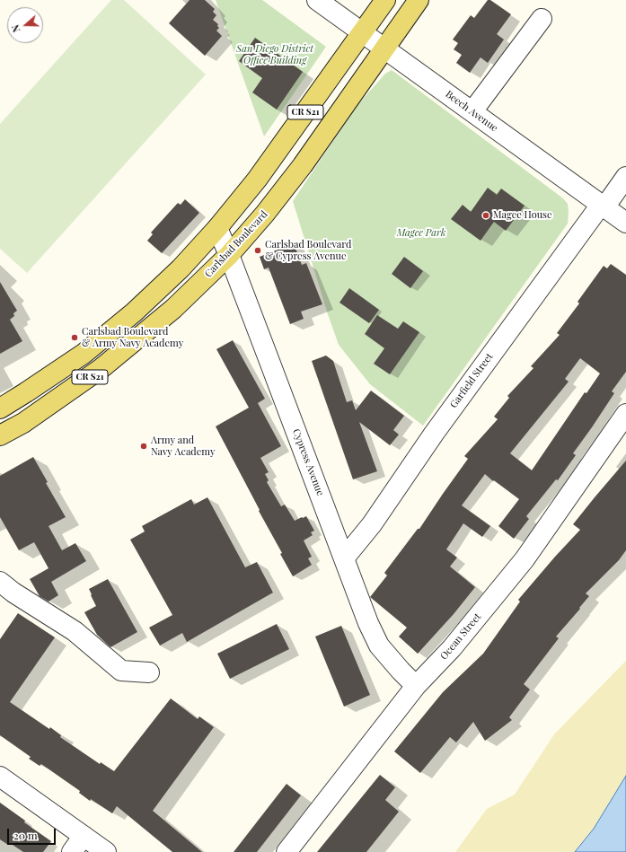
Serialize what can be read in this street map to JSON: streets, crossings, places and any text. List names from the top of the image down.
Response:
{
  "streets": {
    "main road": ["CR S21", "Carlsbad Boulevard"],
    "street": [
      "Beech Avenue",
      "Garfield Street",
      "Cypress Avenue",
      "Ocean Street"
    ]
  },
  "crossings": [
    ["Beech Avenue", "CR S21"],
    ["Beech Avenue", "Carlsbad Boulevard"],
    ["Beech Avenue", "Garfield Street"],
    ["CR S21", "Cypress Avenue"],
    ["Carlsbad Boulevard", "Cypress Avenue"],
    ["Garfield Street", "Cypress Avenue"],
    ["Cypress Avenue", "Ocean Street"]
  ],
  "parks": ["San Diego District Office Building", "Magee Park"],
  "places": [
    "Magee House",
    "Carlsbad Boulevard & Cypress Avenue",
    "Carlsbad Boulevard & Army Navy Academy",
    "Army and Navy Academy"
  ],
  "scale_bar": "20 m",
  "north": "left"
}
